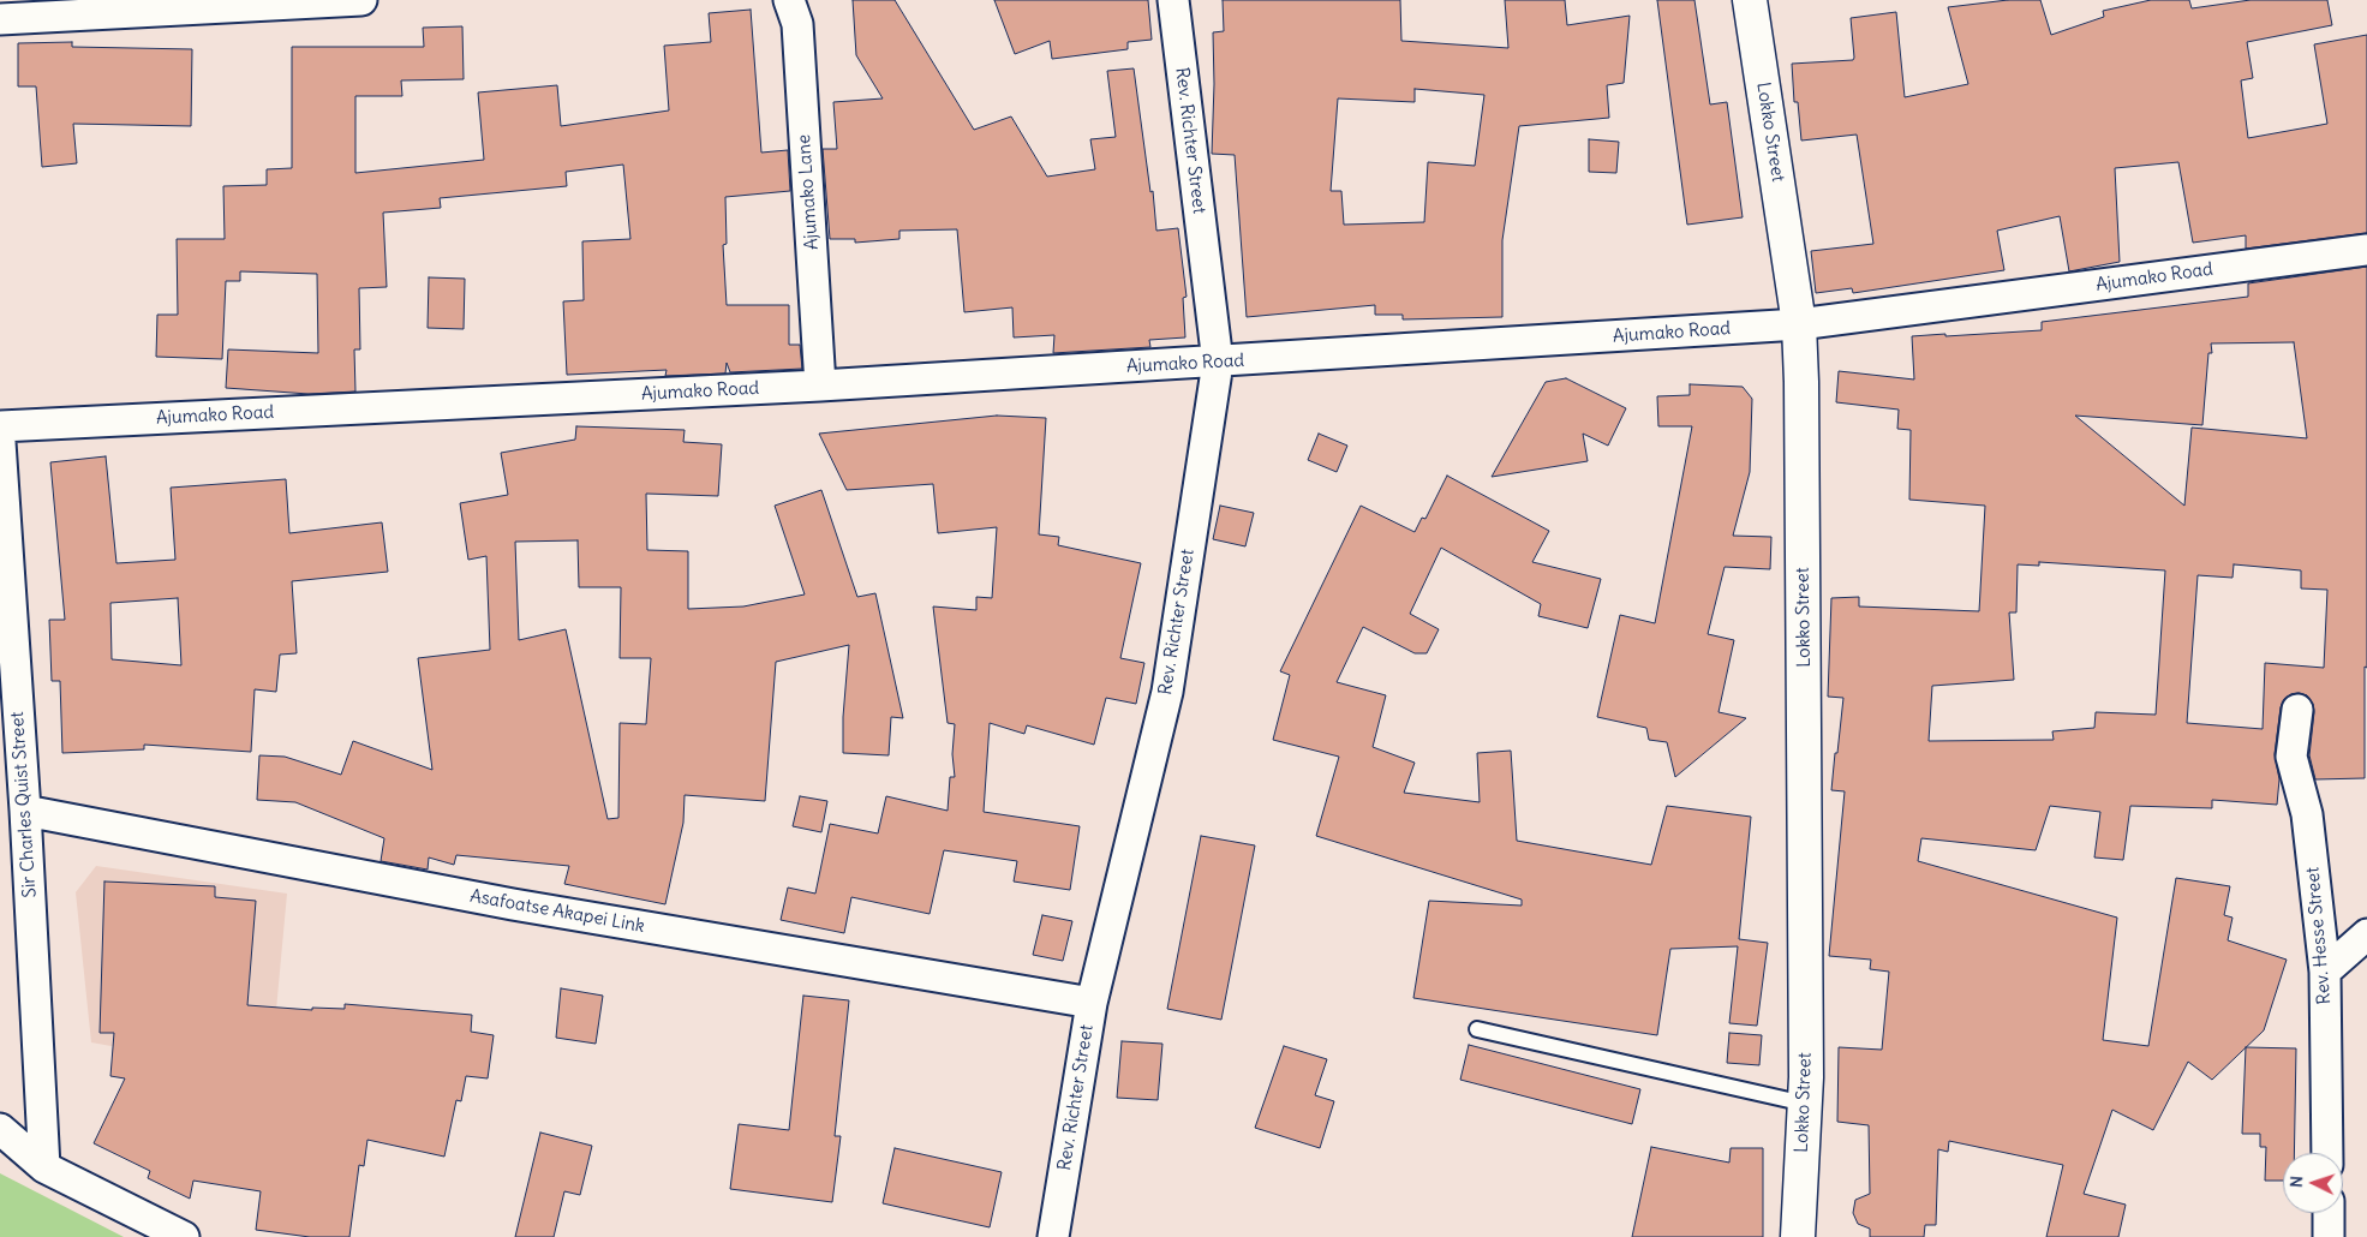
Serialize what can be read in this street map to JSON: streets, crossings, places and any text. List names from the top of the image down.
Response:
{
  "streets": {
    "main road": ["Lokko Street"],
    "street": [
      "Rev. Richter Street",
      "Ajumako Lane",
      "Ajumako Road",
      "Sir Charles Quist Street",
      "Asafoatse Akapei Link",
      "Rev. Hesse Street"
    ]
  },
  "crossings": [
    ["Lokko Street", "Ajumako Road"],
    ["Rev. Richter Street", "Ajumako Road"],
    ["Rev. Richter Street", "Asafoatse Akapei Link"],
    ["Ajumako Lane", "Ajumako Road"],
    ["Sir Charles Quist Street", "Asafoatse Akapei Link"]
  ],
  "north": "left"
}
